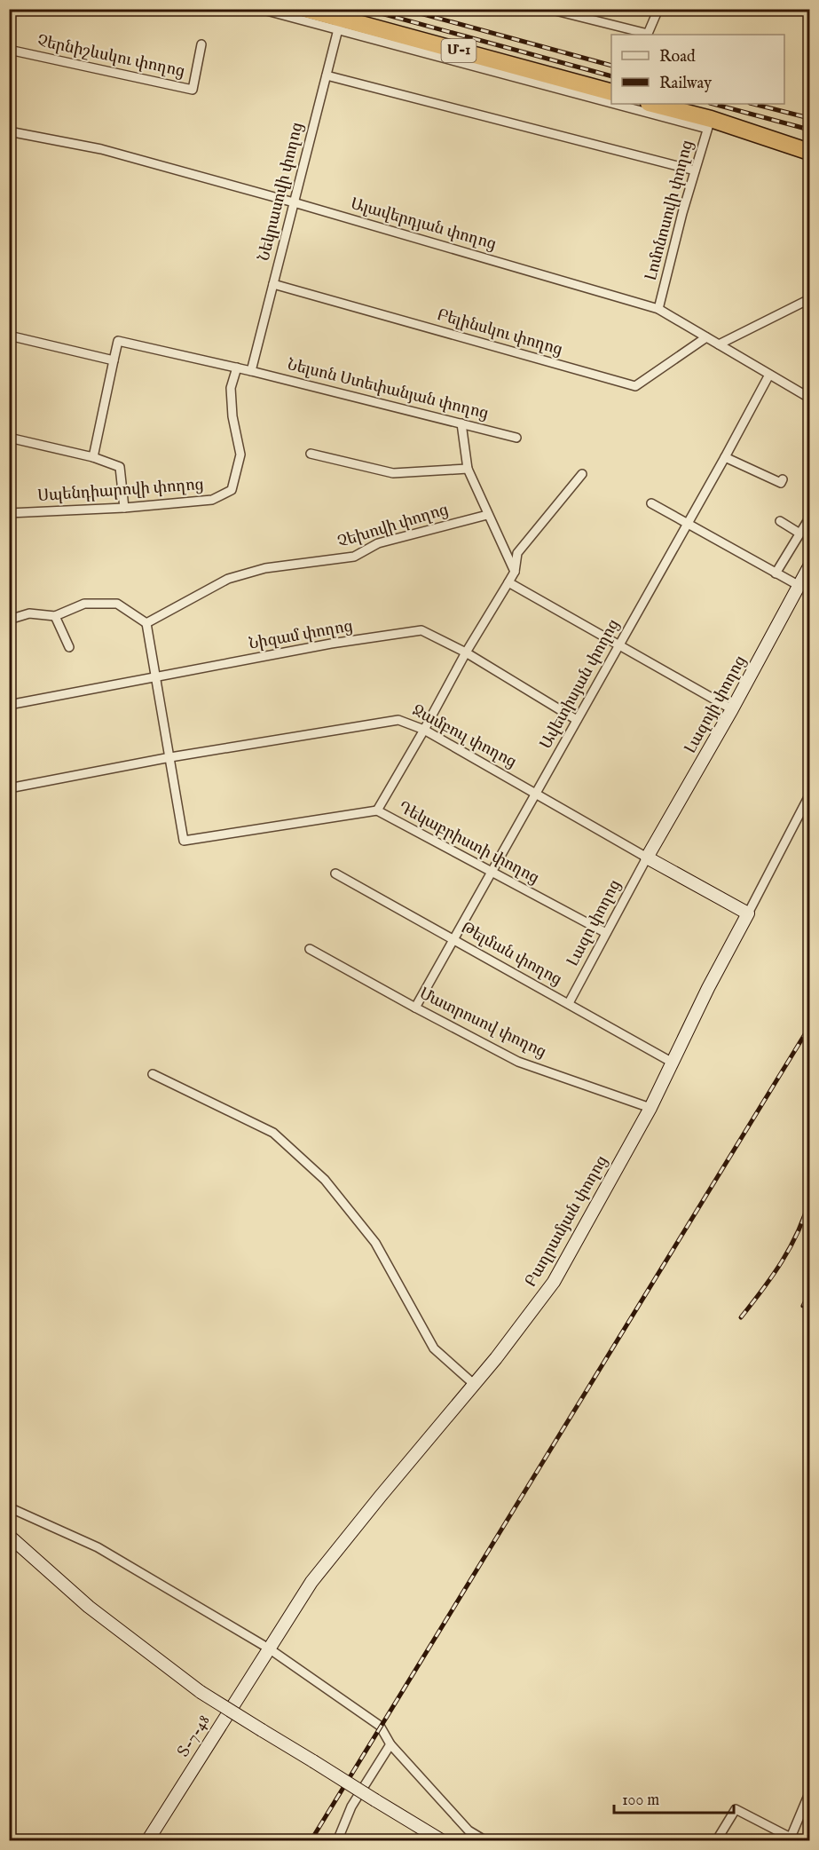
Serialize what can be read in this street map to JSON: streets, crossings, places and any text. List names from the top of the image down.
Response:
{
  "streets": {
    "highway": ["Մ-1"],
    "street": [
      "Չերնիշևսկու փողոց",
      "Նեկրասովի փողոց",
      "Լոմոնոսովի փողոց",
      "Ալավերդյան փողոց",
      "Բելինսկու փողոց",
      "Նելսոն Ստեփանյան փողոց",
      "Սպենդիարովի փողոց",
      "Չեխովի փողոց",
      "Նիզամ փողոց",
      "Ավետիսյան փողոց",
      "Լազոյի փողոց",
      "Ջամբուլ փողոց",
      "Դեկաբրիստի փողոց",
      "Լազո փողոց",
      "Թելման փողոց",
      "Մատրոսով փողոց",
      "Բաղրամյան փողոց",
      "Տ-7-48"
    ]
  },
  "crossings": [
    ["Մ-1", "Նեկրասովի փողոց"],
    ["Նեկրասովի փողոց", "Ալավերդյան փողոց"],
    ["Նեկրասովի փողոց", "Բելինսկու փողոց"],
    ["Նեկրասովի փողոց", "Նելսոն Ստեփանյան փողոց"],
    ["Լոմոնոսովի փողոց", "Ալավերդյան փողոց"],
    ["Ալավերդյան փողոց", "Բելինսկու փողոց"],
    ["Ալավերդյան փողոց", "Ավետիսյան փողոց"],
    ["Նելսոն Ստեփանյան փողոց", "Սպենդիարովի փողոց"],
    ["Նիզամ փողոց", "Ավետիսյան փողոց"],
    ["Ավետիսյան փողոց", "Ջամբուլ փողոց"],
    ["Ավետիսյան փողոց", "Դեկաբրիստի փողոց"],
    ["Ավետիսյան փողոց", "Թելման փողոց"],
    ["Ավետիսյան փողոց", "Մատրոսով փողոց"],
    ["Լազոյի փողոց", "Ջամբուլ փողոց"],
    ["Լազոյի փողոց", "Լազո փողոց"],
    ["Ջամբուլ փողոց", "Դեկաբրիստի փողոց"],
    ["Ջամբուլ փողոց", "Լազո փողոց"],
    ["Ջամբուլ փողոց", "Բաղրամյան փողոց"],
    ["Դեկաբրիստի փողոց", "Լազո փողոց"],
    ["Լազո փողոց", "Թելման փողոց"],
    ["Թելման փողոց", "Բաղրամյան փողոց"],
    ["Մատրոսով փողոց", "Բաղրամյան փողոց"],
    ["Բաղրամյան փողոց", "Տ-7-48"]
  ],
  "legend": ["Road", "Railway"],
  "scale_bar": "100 m"
}
